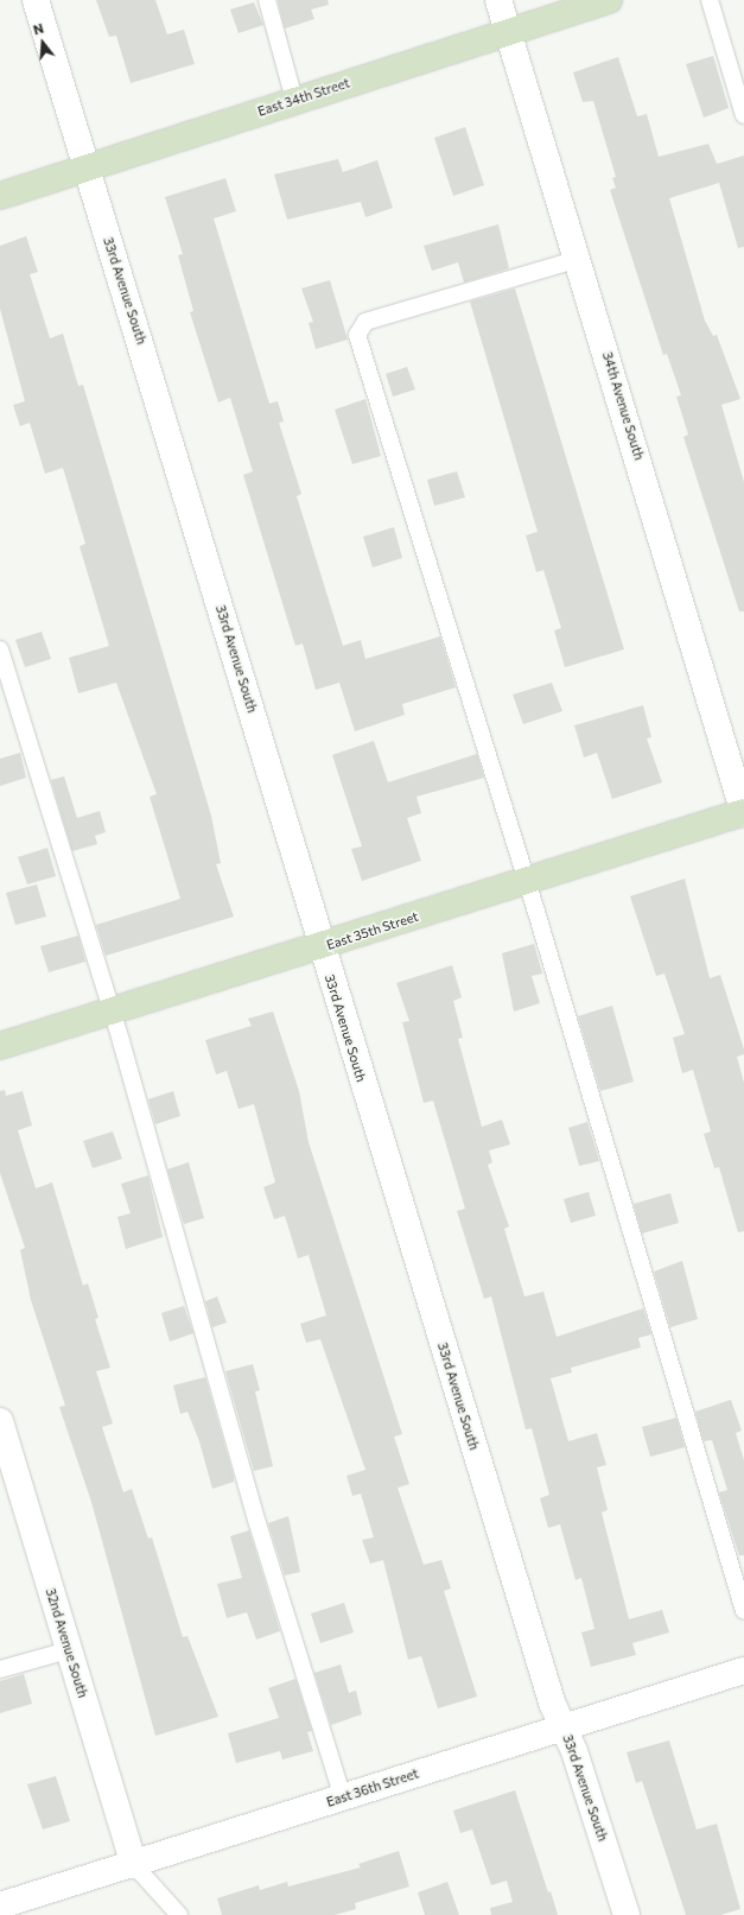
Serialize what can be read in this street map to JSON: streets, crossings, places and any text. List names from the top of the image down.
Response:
{
  "streets": {
    "street": [
      "East 34th Street",
      "33rd Avenue South",
      "34th Avenue South",
      "East 35th Street",
      "32nd Avenue South",
      "East 36th Street"
    ]
  },
  "crossings": [
    ["East 34th Street", "33rd Avenue South"],
    ["East 34th Street", "34th Avenue South"],
    ["33rd Avenue South", "East 35th Street"],
    ["33rd Avenue South", "East 36th Street"],
    ["34th Avenue South", "East 35th Street"],
    ["32nd Avenue South", "East 36th Street"]
  ],
  "north": "top"
}
